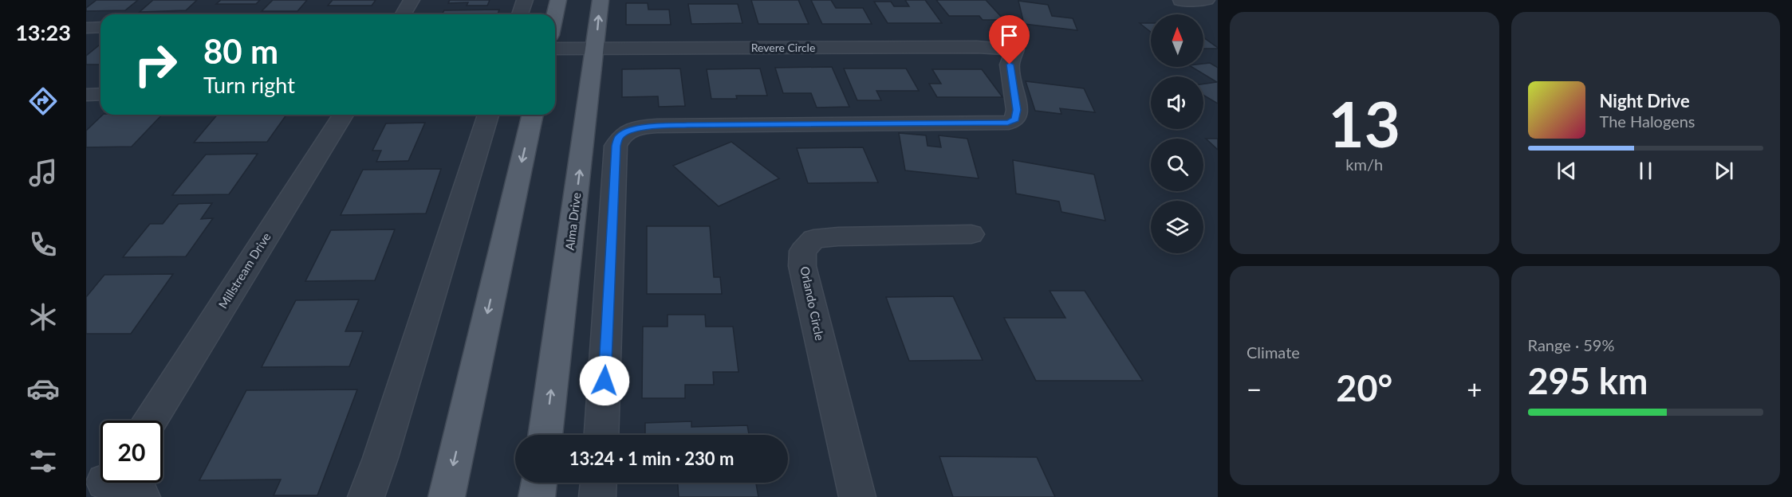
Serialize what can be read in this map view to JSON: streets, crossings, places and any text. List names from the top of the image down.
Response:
{
  "streets": {
    "main road": ["Alma Drive"],
    "street": ["Revere Circle", "Millstream Drive", "Orlando Circle"]
  },
  "crossings": [
    ["Revere Circle", "Alma Drive"]
  ],
  "north": "top",
  "page": {
    "tabs": "13:23",
    "tile": [
      ["13", "km/h"],
      "Climate",
      ["Range · 59%", "295 km"]
    ],
    "turn": ["80 m", "Turn right"],
    "song": ["Night Drive", "The Halogens"],
    "heat": ["−", "20°", "+"],
    "limit": "20",
    "trip": "13:24 · 1 min · 230 m"
  }
}
